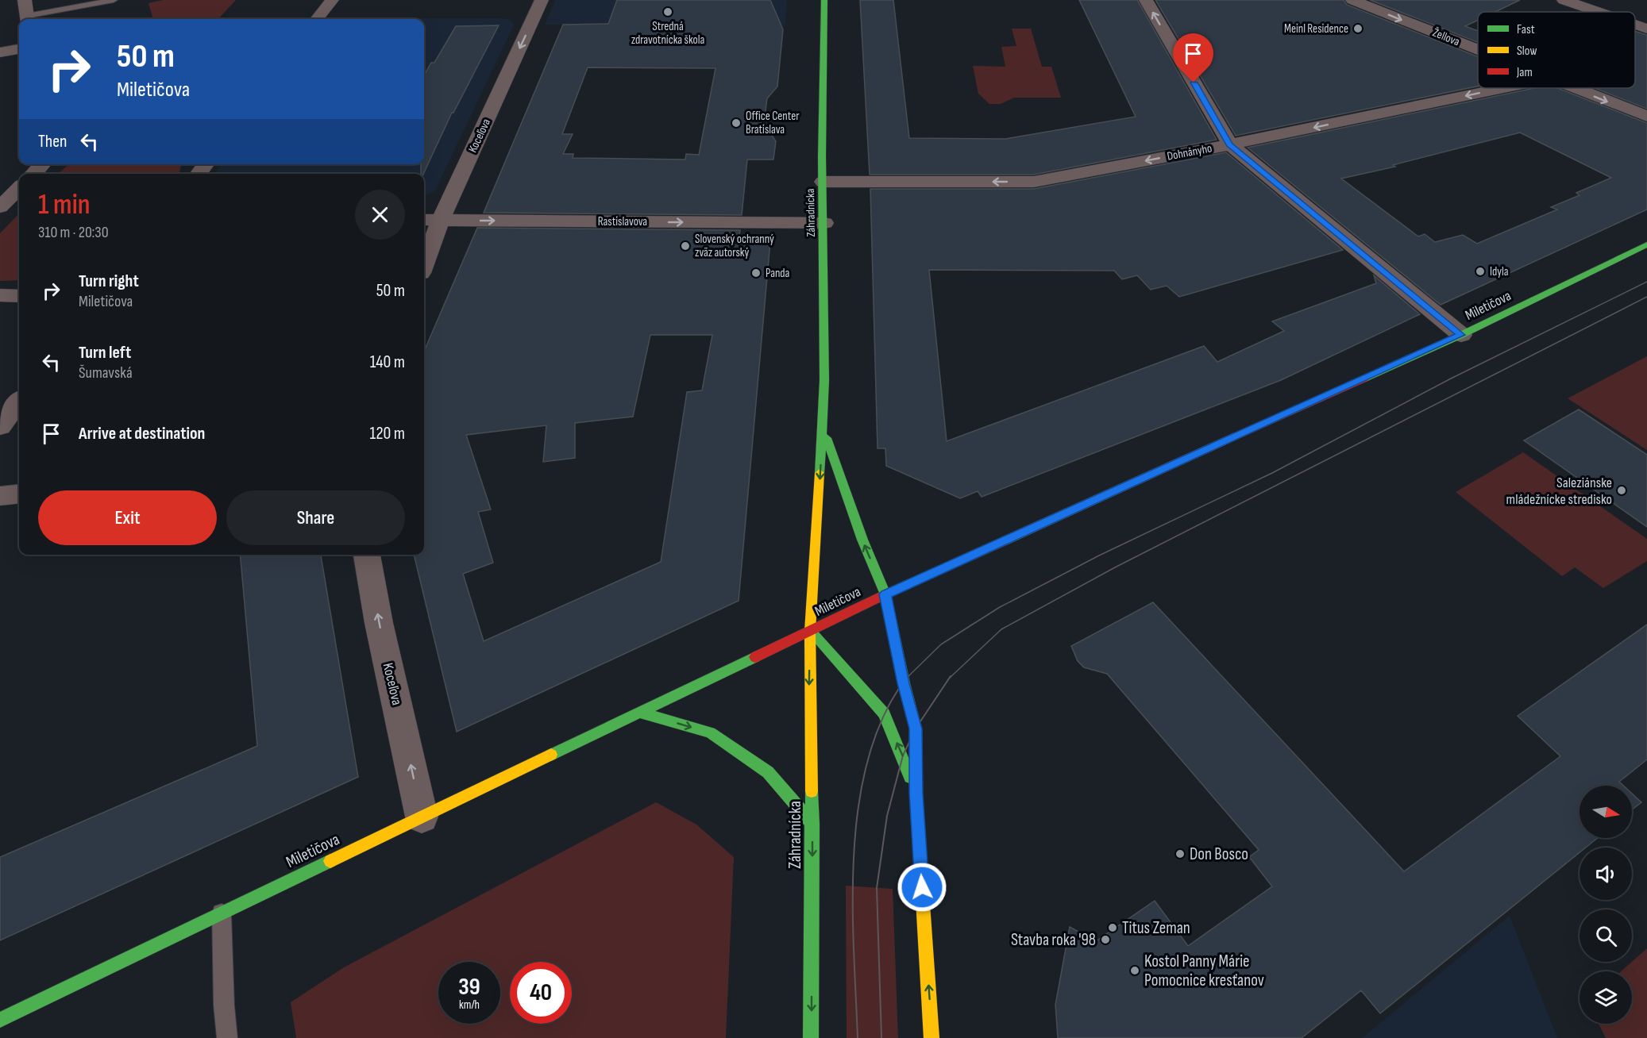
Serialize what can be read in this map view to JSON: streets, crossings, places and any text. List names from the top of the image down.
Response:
{
  "streets": {
    "street": [
      "Žellova",
      "Koceľova",
      "Dohnányho",
      "Záhradnícka",
      "Rastislavova",
      "Miletičova"
    ]
  },
  "crossings": [
    ["Koceľova", "Rastislavova"],
    ["Koceľova", "Miletičova"],
    ["Dohnányho", "Záhradnícka"],
    ["Záhradnícka", "Rastislavova"],
    ["Záhradnícka", "Miletičova"]
  ],
  "one_way": ["Dohnányho", "Rastislavova"],
  "places": [
    "Stredná zdravotnícka škola",
    "Meinl Residence",
    "Office Center Bratislava",
    "Slovenský ochranný zväz autorský",
    "Idyla",
    "Panda",
    "Saleziánske mládežnícke stredisko",
    "Don Bosco",
    "Titus Zeman",
    "Stavba roka '98",
    "Kostol Panny Márie Pomocnice kresťanov"
  ],
  "legend": ["Fast", "Slow", "Jam"],
  "north": "right",
  "page": {
    "turn": ["50 m", "Miletičova"],
    "then": "Then",
    "heading": ["1 min", "310 m · 20:30"],
    "list": [
      {
        "name": "Turn right",
        "note": "Miletičova",
        "value": "50 m"
      },
      {
        "name": "Turn left",
        "note": "Šumavská",
        "value": "140 m"
      },
      {
        "name": "Arrive at destination",
        "value": "120 m"
      }
    ],
    "buttons": ["Exit", "Share"],
    "speed": "39 km/h",
    "limit": "40"
  }
}
